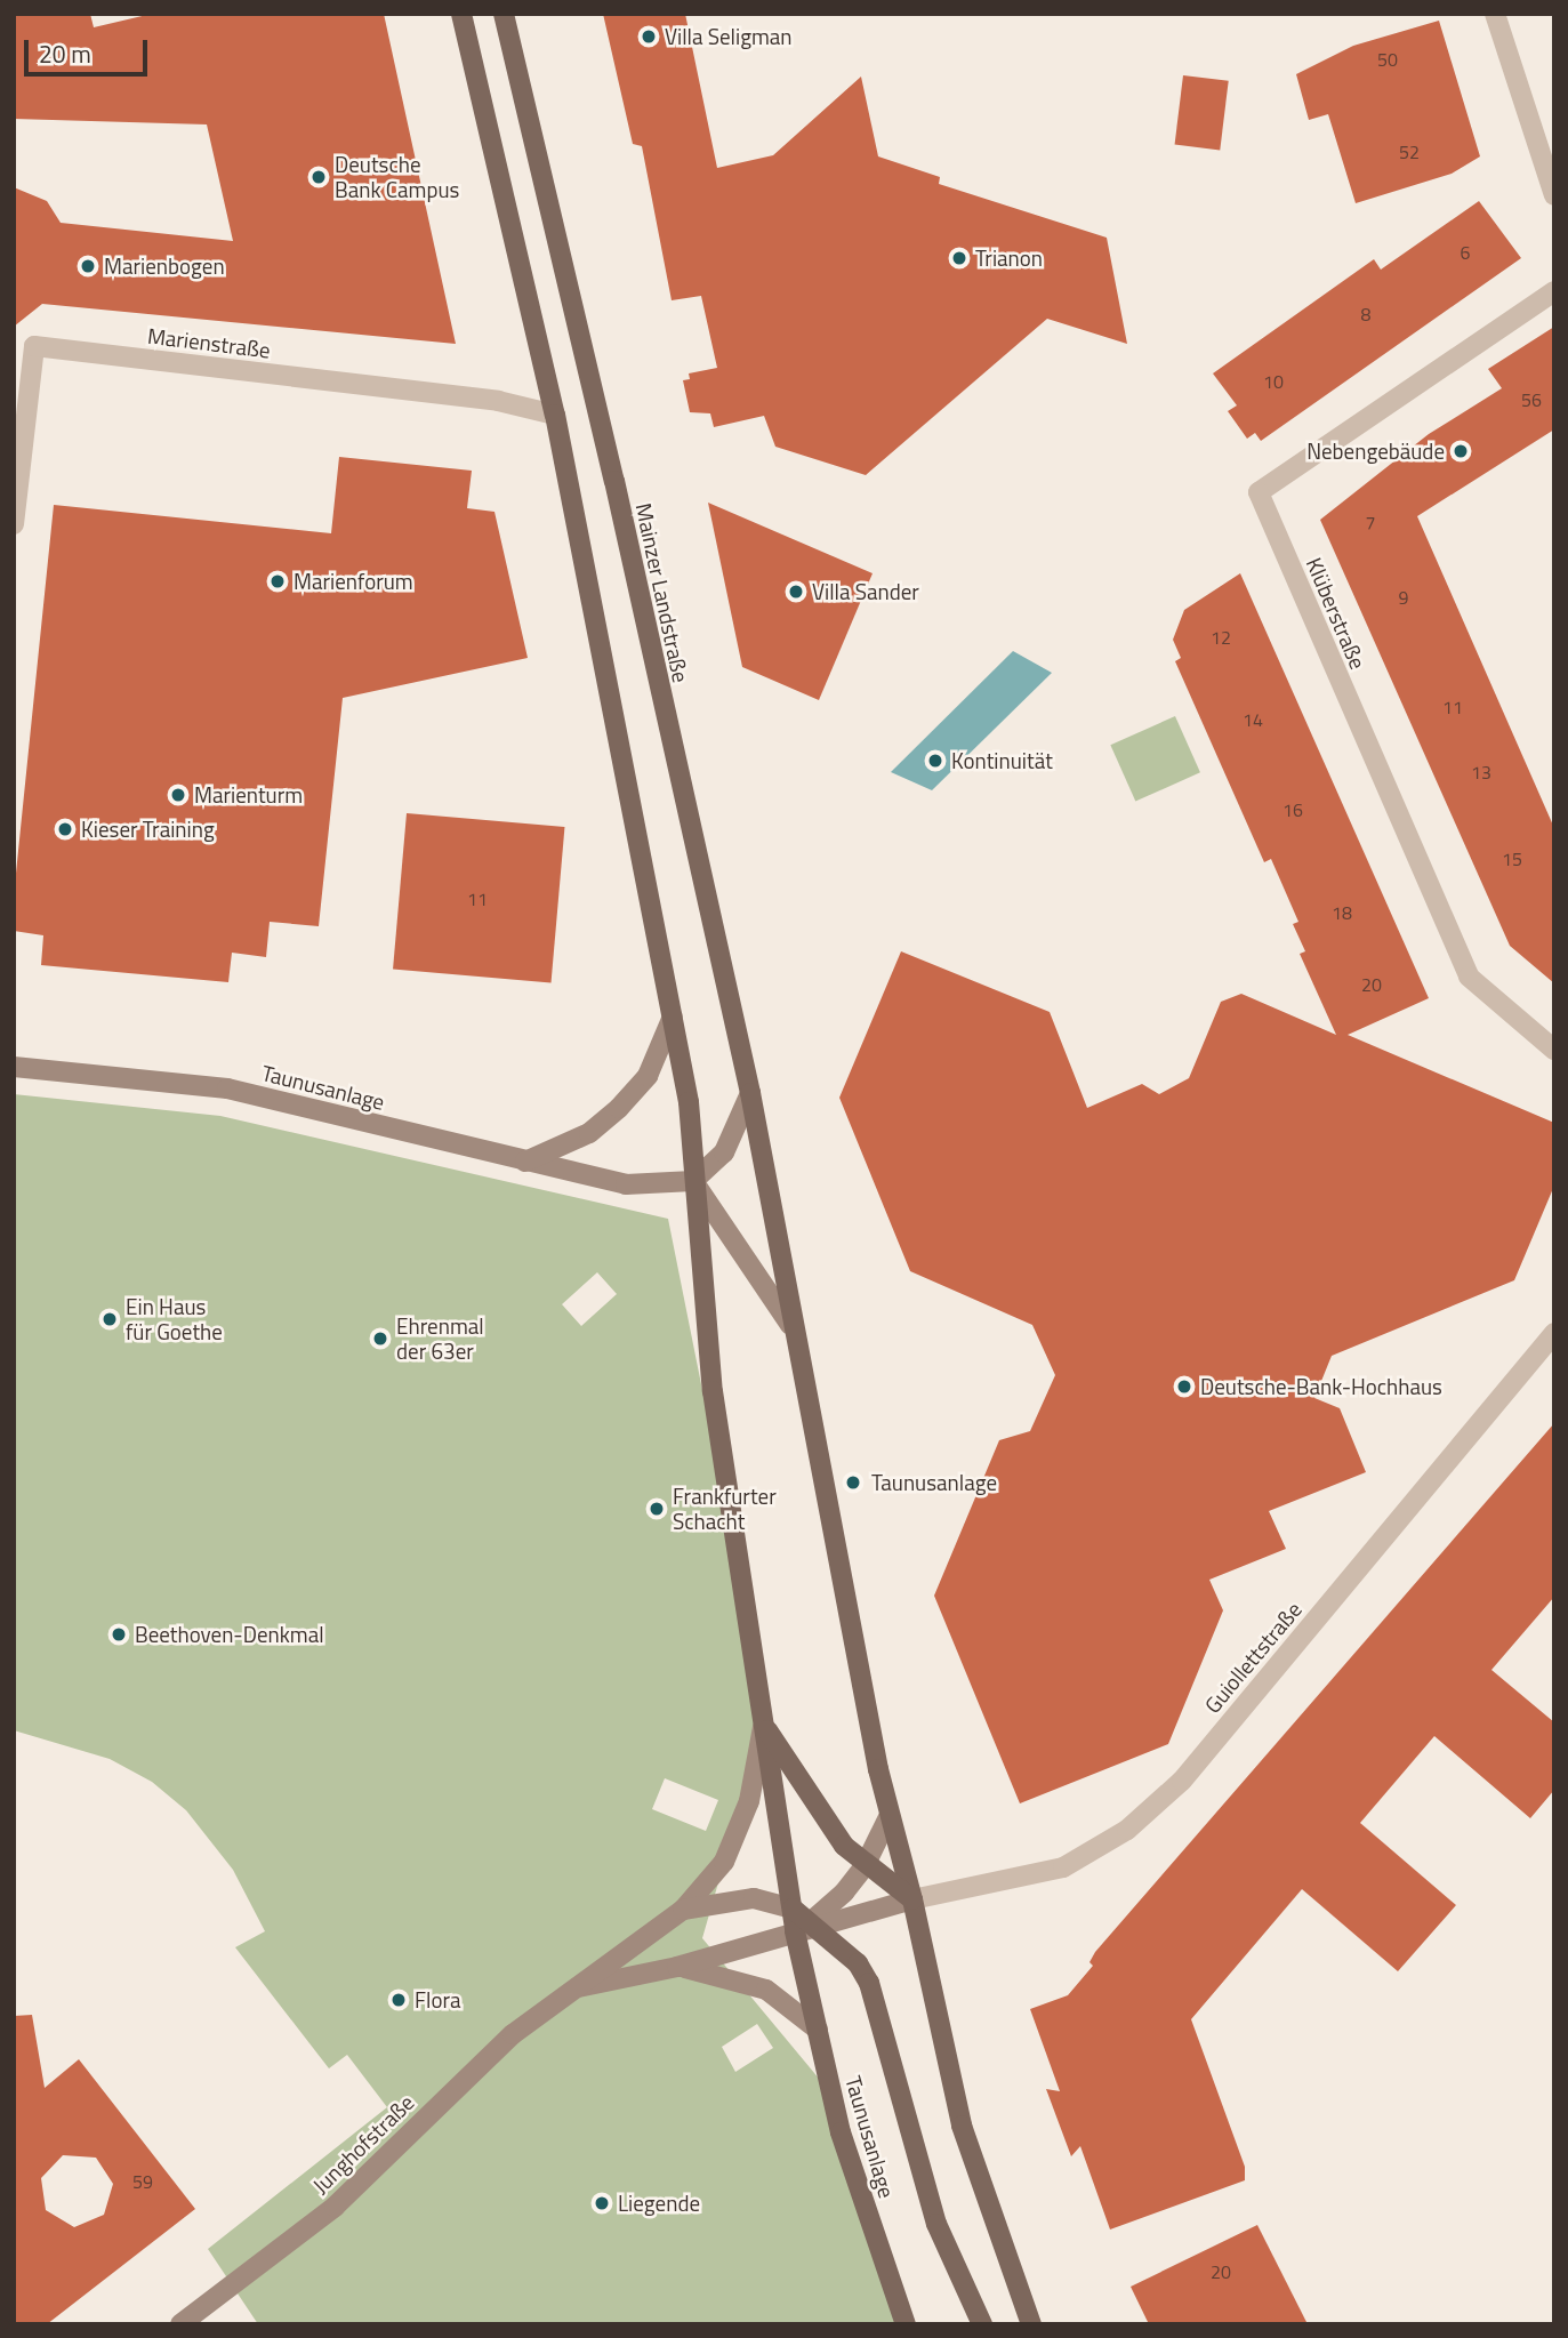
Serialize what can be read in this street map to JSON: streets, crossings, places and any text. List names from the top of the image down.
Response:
{
  "streets": {
    "main road": ["Mainzer Landstraße", "Taunusanlage", "Junghofstraße"],
    "street": ["Marienstraße", "Klüberstraße", "Guiollettstraße"]
  },
  "crossings": [
    ["Taunusanlage", "Guiollettstraße"],
    ["Taunusanlage", "Junghofstraße"],
    ["Guiollettstraße", "Junghofstraße"]
  ],
  "places": [
    "Villa Seligman",
    "Deutsche Bank Campus",
    "Trianon",
    "Marienbogen",
    "Nebengebäude",
    "Marienforum",
    "Villa Sander",
    "Kontinuität",
    "Marienturm",
    "Kieser Training",
    "Ein Haus für Goethe",
    "Ehrenmal der 63er",
    "Deutsche-Bank-Hochhaus",
    "Taunusanlage",
    "Frankfurter Schacht",
    "Beethoven-Denkmal",
    "Flora",
    "Liegende"
  ],
  "house_numbers": [
    "50",
    "52",
    "6",
    "8",
    "10",
    "56",
    "7",
    "9",
    "12",
    "11",
    "14",
    "13",
    "16",
    "15",
    "11",
    "18",
    "20",
    "59",
    "20"
  ],
  "scale_bar": "20 m"
}
